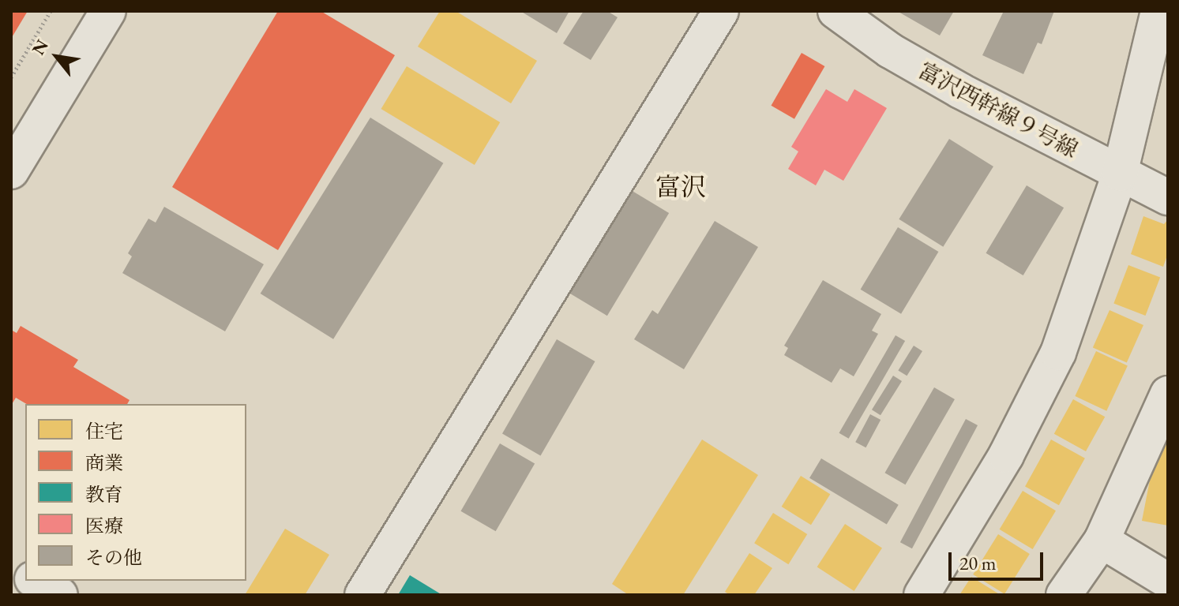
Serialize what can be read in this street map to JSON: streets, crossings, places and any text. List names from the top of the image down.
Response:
{
  "streets": {
    "street": ["富沢西幹線９号線"]
  },
  "districts": ["富沢"],
  "legend": [
    "住宅",
    "商業",
    "教育",
    "医療",
    "その他"
  ],
  "scale_bar": "20 m",
  "north": "top left"
}
